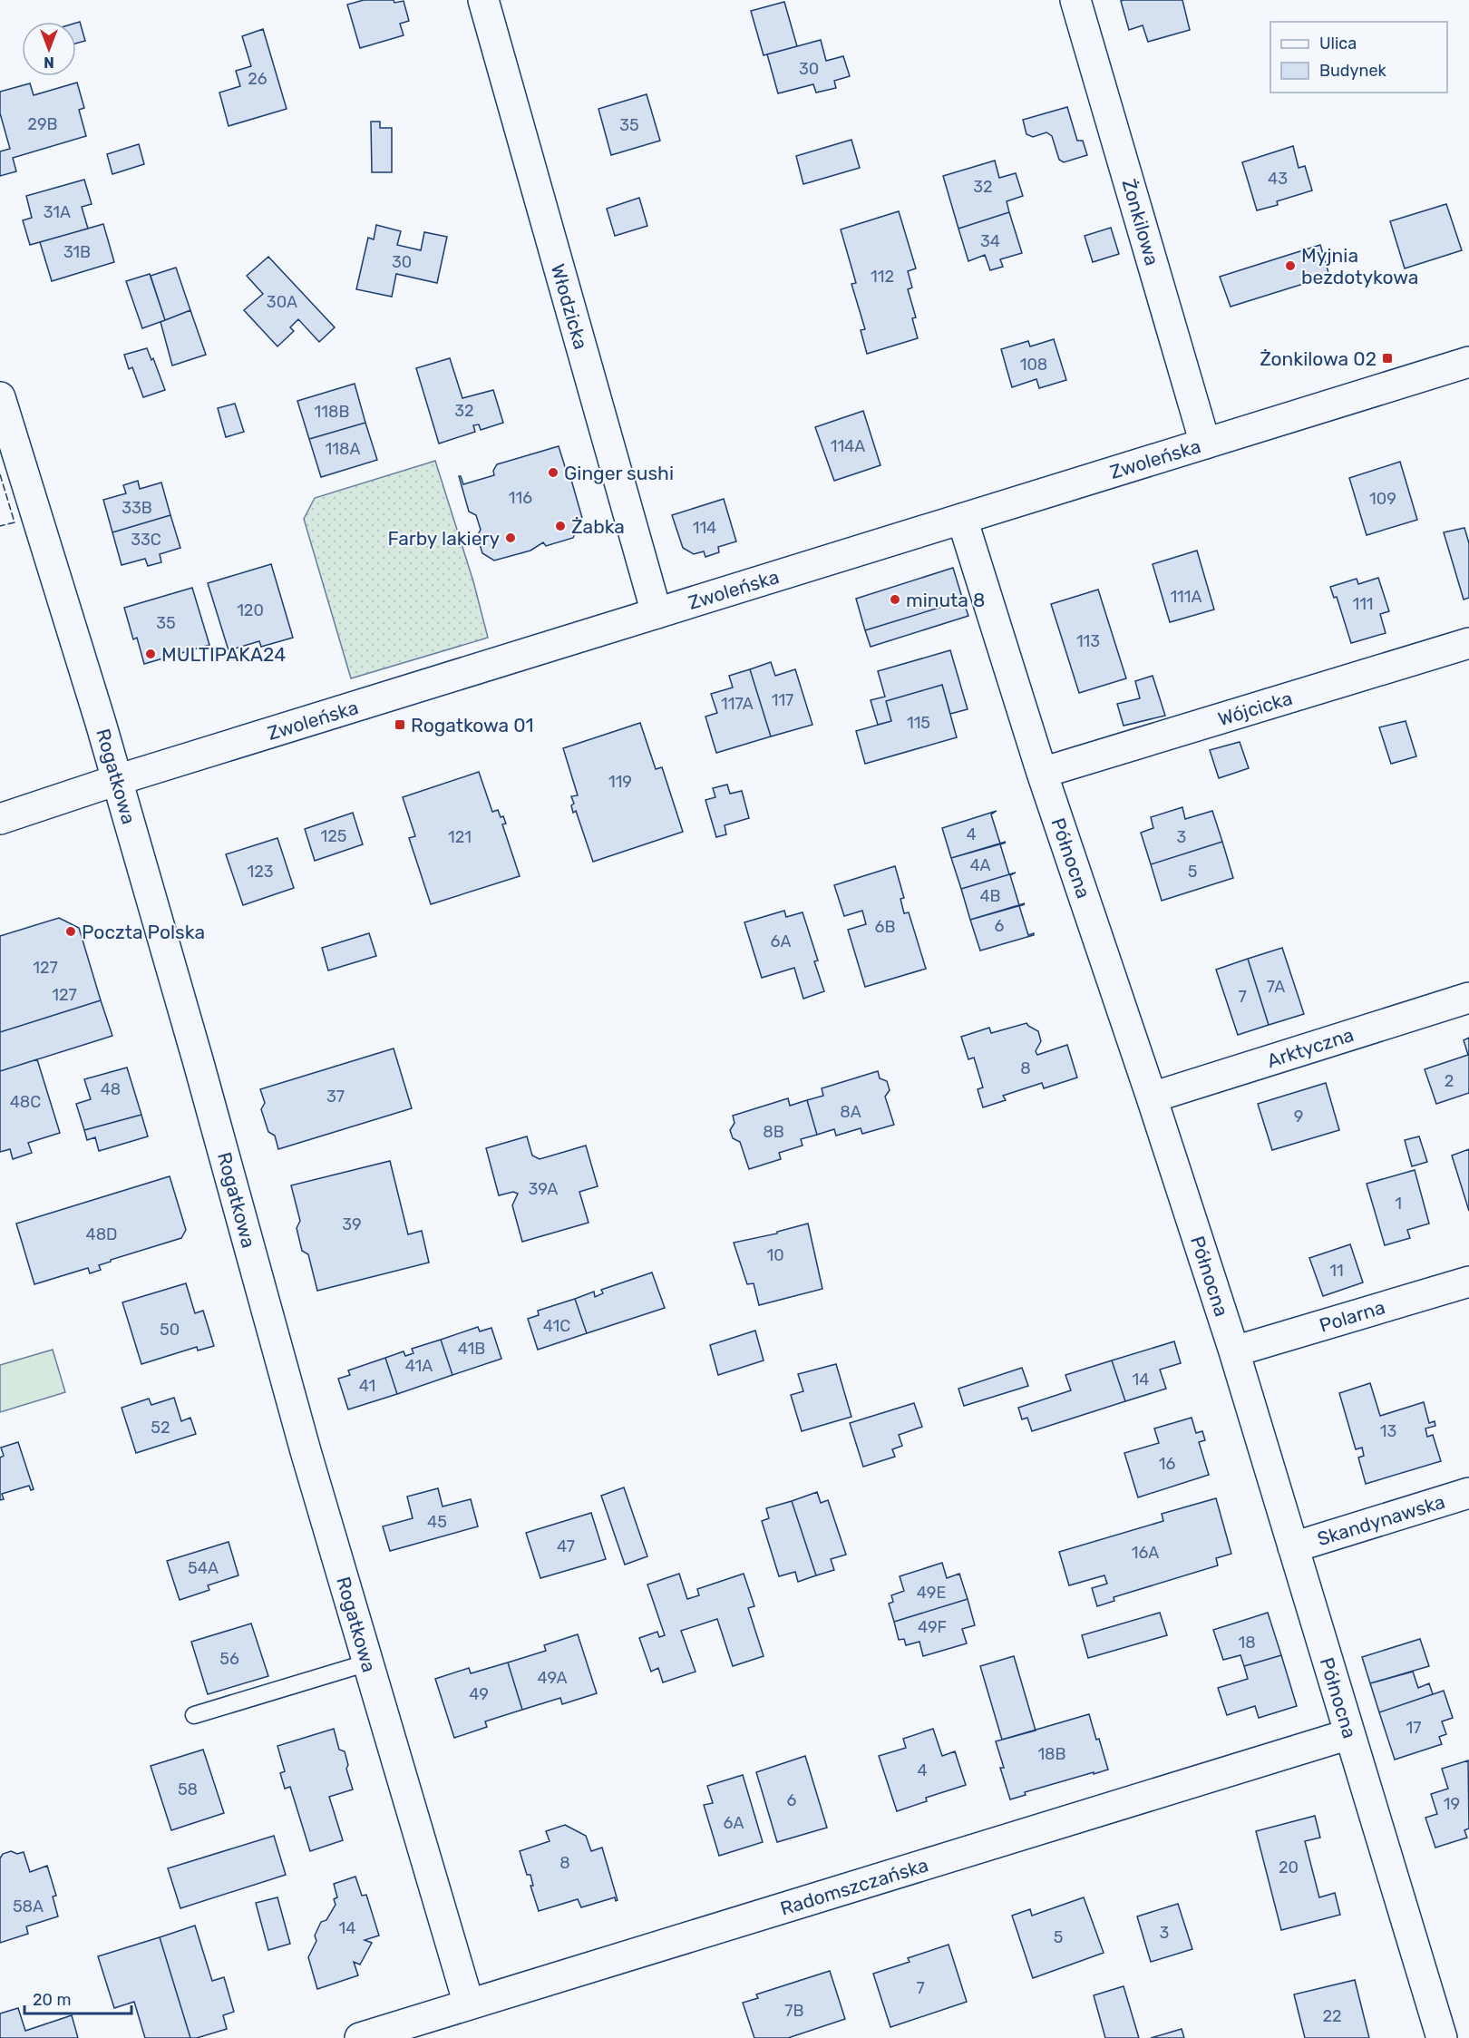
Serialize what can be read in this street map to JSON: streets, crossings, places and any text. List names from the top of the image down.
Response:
{
  "streets": {
    "street": [
      "Żonkilowa",
      "Włodzicka",
      "Zwoleńska",
      "Wójcicka",
      "Rogatkowa",
      "Północna",
      "Arktyczna",
      "Polarna",
      "Skandynawska",
      "Radomszczańska"
    ]
  },
  "crossings": [
    ["Żonkilowa", "Zwoleńska"],
    ["Włodzicka", "Zwoleńska"],
    ["Zwoleńska", "Rogatkowa"],
    ["Zwoleńska", "Północna"],
    ["Wójcicka", "Północna"],
    ["Rogatkowa", "Radomszczańska"],
    ["Północna", "Arktyczna"],
    ["Północna", "Polarna"],
    ["Północna", "Skandynawska"],
    ["Północna", "Radomszczańska"]
  ],
  "places": {
    "other": [
      "Myjnia bezdotykowa",
      "Ginger sushi",
      "Żabka",
      "Farby lakiery",
      "minuta 8",
      "MULTIPAKA24",
      "Poczta Polska"
    ],
    "transit": ["Żonkilowa 02", "Rogatkowa 01"]
  },
  "house_numbers": [
    "30",
    "26",
    "29B",
    "35",
    "43",
    "32",
    "31A",
    "34",
    "31B",
    "30",
    "112",
    "30A",
    "108",
    "32",
    "118B",
    "114A",
    "118A",
    "116",
    "109",
    "33B",
    "114",
    "33C",
    "111A",
    "111",
    "120",
    "35",
    "113",
    "117",
    "117A",
    "115",
    "119",
    "4",
    "125",
    "121",
    "3",
    "4A",
    "123",
    "5",
    "4B",
    "6",
    "6B",
    "6A",
    "127",
    "7A",
    "127",
    "7",
    "8",
    "2",
    "48",
    "37",
    "48C",
    "8A",
    "9",
    "8B",
    "39A",
    "1",
    "39",
    "48D",
    "10",
    "11",
    "41C",
    "50",
    "41B",
    "41A",
    "14",
    "41",
    "52",
    "13",
    "16",
    "45",
    "47",
    "16A",
    "54A",
    "49E",
    "49F",
    "18",
    "56",
    "49A",
    "49",
    "17",
    "18B",
    "4",
    "58",
    "6",
    "19",
    "6A",
    "8",
    "20",
    "58A",
    "14",
    "3",
    "5",
    "7",
    "7B",
    "22"
  ],
  "legend": ["Ulica", "Budynek"],
  "scale_bar": "20 m",
  "north": "bottom"
}
